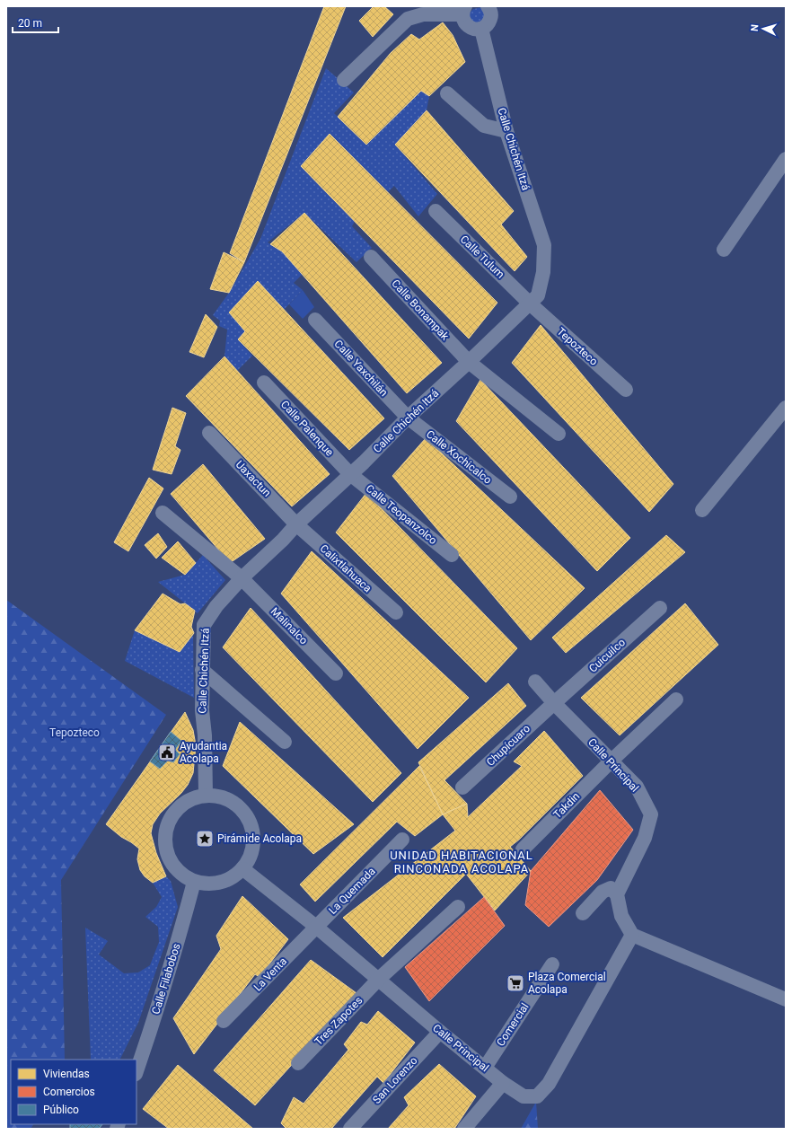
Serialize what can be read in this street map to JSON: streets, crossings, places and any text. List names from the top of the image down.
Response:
{
  "streets": {
    "street": [
      "Calle Chichén Itzá",
      "Calle Tulum",
      "Calle Bonampak",
      "Tepozteco",
      "Calle Yaxchilán",
      "Calle Palenque",
      "Calle Xochicalco",
      "Uaxactun",
      "Calle Teopanzolco",
      "Calixtlahuaca",
      "Malinalco",
      "Cuicuilco",
      "Chupícuaro",
      "Calle Principal",
      "Takdin",
      "La Quemada",
      "La Venta",
      "Calle Filabobos",
      "Tres Zapotes",
      "Comercial",
      "San Lorenzo"
    ]
  },
  "crossings": [
    ["Calle Chichén Itzá", "Calle Tulum"],
    ["Calle Chichén Itzá", "Calle Bonampak"],
    ["Calle Chichén Itzá", "Tepozteco"],
    ["Calle Chichén Itzá", "Calle Yaxchilán"],
    ["Calle Chichén Itzá", "Calle Palenque"],
    ["Calle Chichén Itzá", "Calle Xochicalco"],
    ["Calle Chichén Itzá", "Uaxactun"],
    ["Calle Chichén Itzá", "Calle Teopanzolco"],
    ["Calle Chichén Itzá", "Calixtlahuaca"],
    ["Calle Chichén Itzá", "Malinalco"],
    ["Calle Chichén Itzá", "Calle Principal"],
    ["Calle Chichén Itzá", "Calle Filabobos"],
    ["Calle Tulum", "Tepozteco"],
    ["Calle Yaxchilán", "Calle Xochicalco"],
    ["Calle Palenque", "Calle Teopanzolco"],
    ["Uaxactun", "Calixtlahuaca"],
    ["Cuicuilco", "Chupícuaro"],
    ["Cuicuilco", "Calle Principal"],
    ["Chupícuaro", "Calle Principal"],
    ["Calle Principal", "Takdin"],
    ["Calle Principal", "La Quemada"],
    ["Calle Principal", "La Venta"],
    ["Calle Principal", "Calle Filabobos"],
    ["Calle Principal", "Tres Zapotes"],
    ["Calle Principal", "Comercial"],
    ["Calle Principal", "San Lorenzo"],
    ["La Quemada", "La Venta"]
  ],
  "districts": ["UNIDAD HABITACIONAL RINCONADA ACOLAPA"],
  "parks": ["Tepozteco"],
  "places": {
    "public building": ["Ayudantia Acolapa"],
    "place": ["Pirámide Acolapa"],
    "supermarket": ["Plaza Comercial Acolapa"]
  },
  "legend": ["Viviendas", "Comercios", "Público"],
  "scale_bar": "20 m",
  "north": "left"
}
